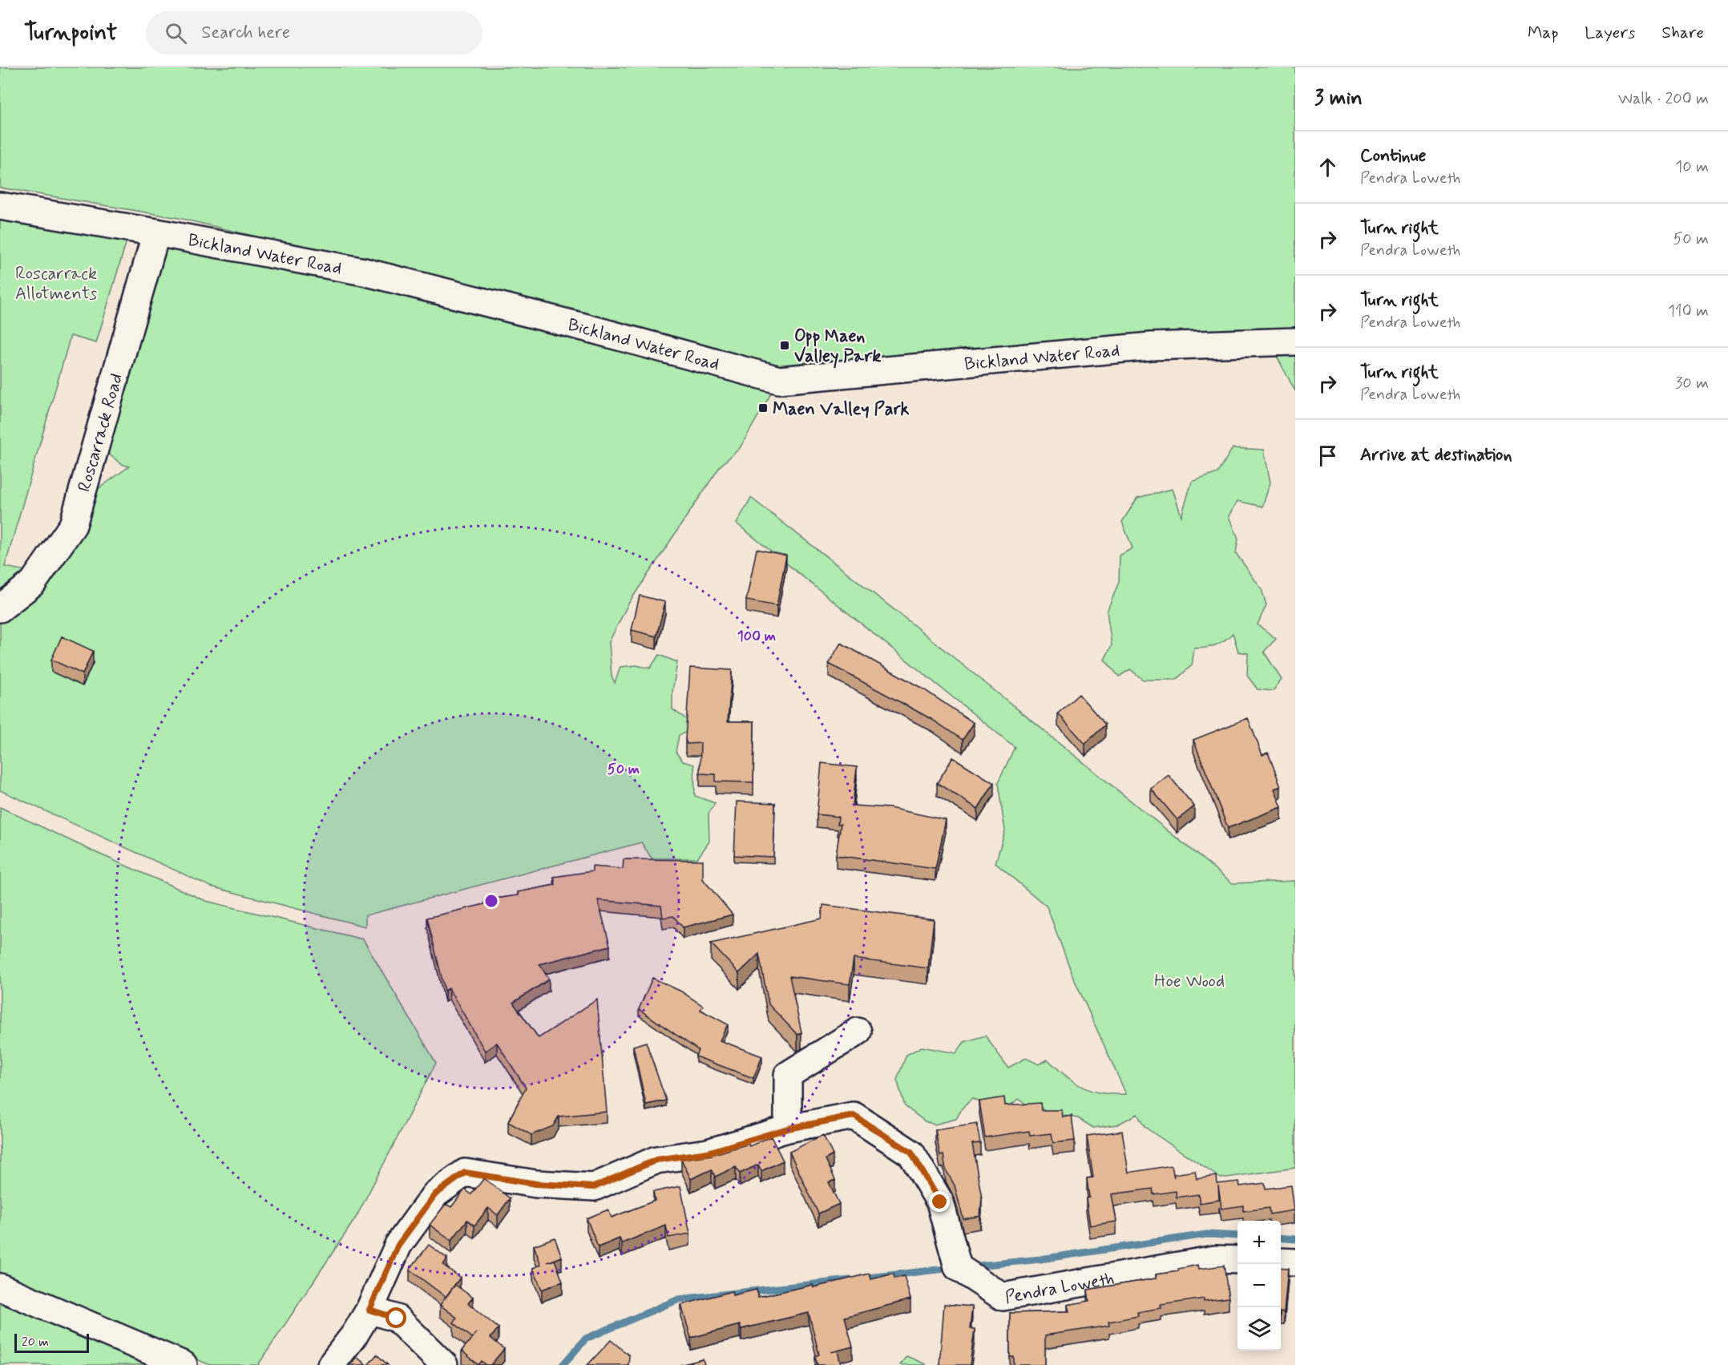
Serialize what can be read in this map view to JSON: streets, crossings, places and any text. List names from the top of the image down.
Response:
{
  "streets": {
    "street": ["Bickland Water Road", "Roscarrack Road", "Pendra Loweth"]
  },
  "crossings": [
    ["Bickland Water Road", "Roscarrack Road"]
  ],
  "parks": ["Roscarrack Allotments", "Hoe Wood"],
  "places": {
    "transit": ["Opp Maen Valley Park", "Maen Valley Park"]
  },
  "scale_bar": "20 m",
  "page": {
    "header": "Turnpoint",
    "search": "Search here",
    "nav": ["Map", "Layers", "Share"],
    "heading": ["3 min", "Walk · 200 m"],
    "list": [
      ["Continue", "Pendra Loweth", "10 m"],
      ["Turn right", "Pendra Loweth", "50 m"],
      ["Turn right", "Pendra Loweth", "110 m"],
      ["Turn right", "Pendra Loweth", "30 m"],
      "Arrive at destination"
    ],
    "map_buttons": ["+", "−"],
    "scale": "20 m"
  },
  "rings": ["100 m", "50 m"]
}
